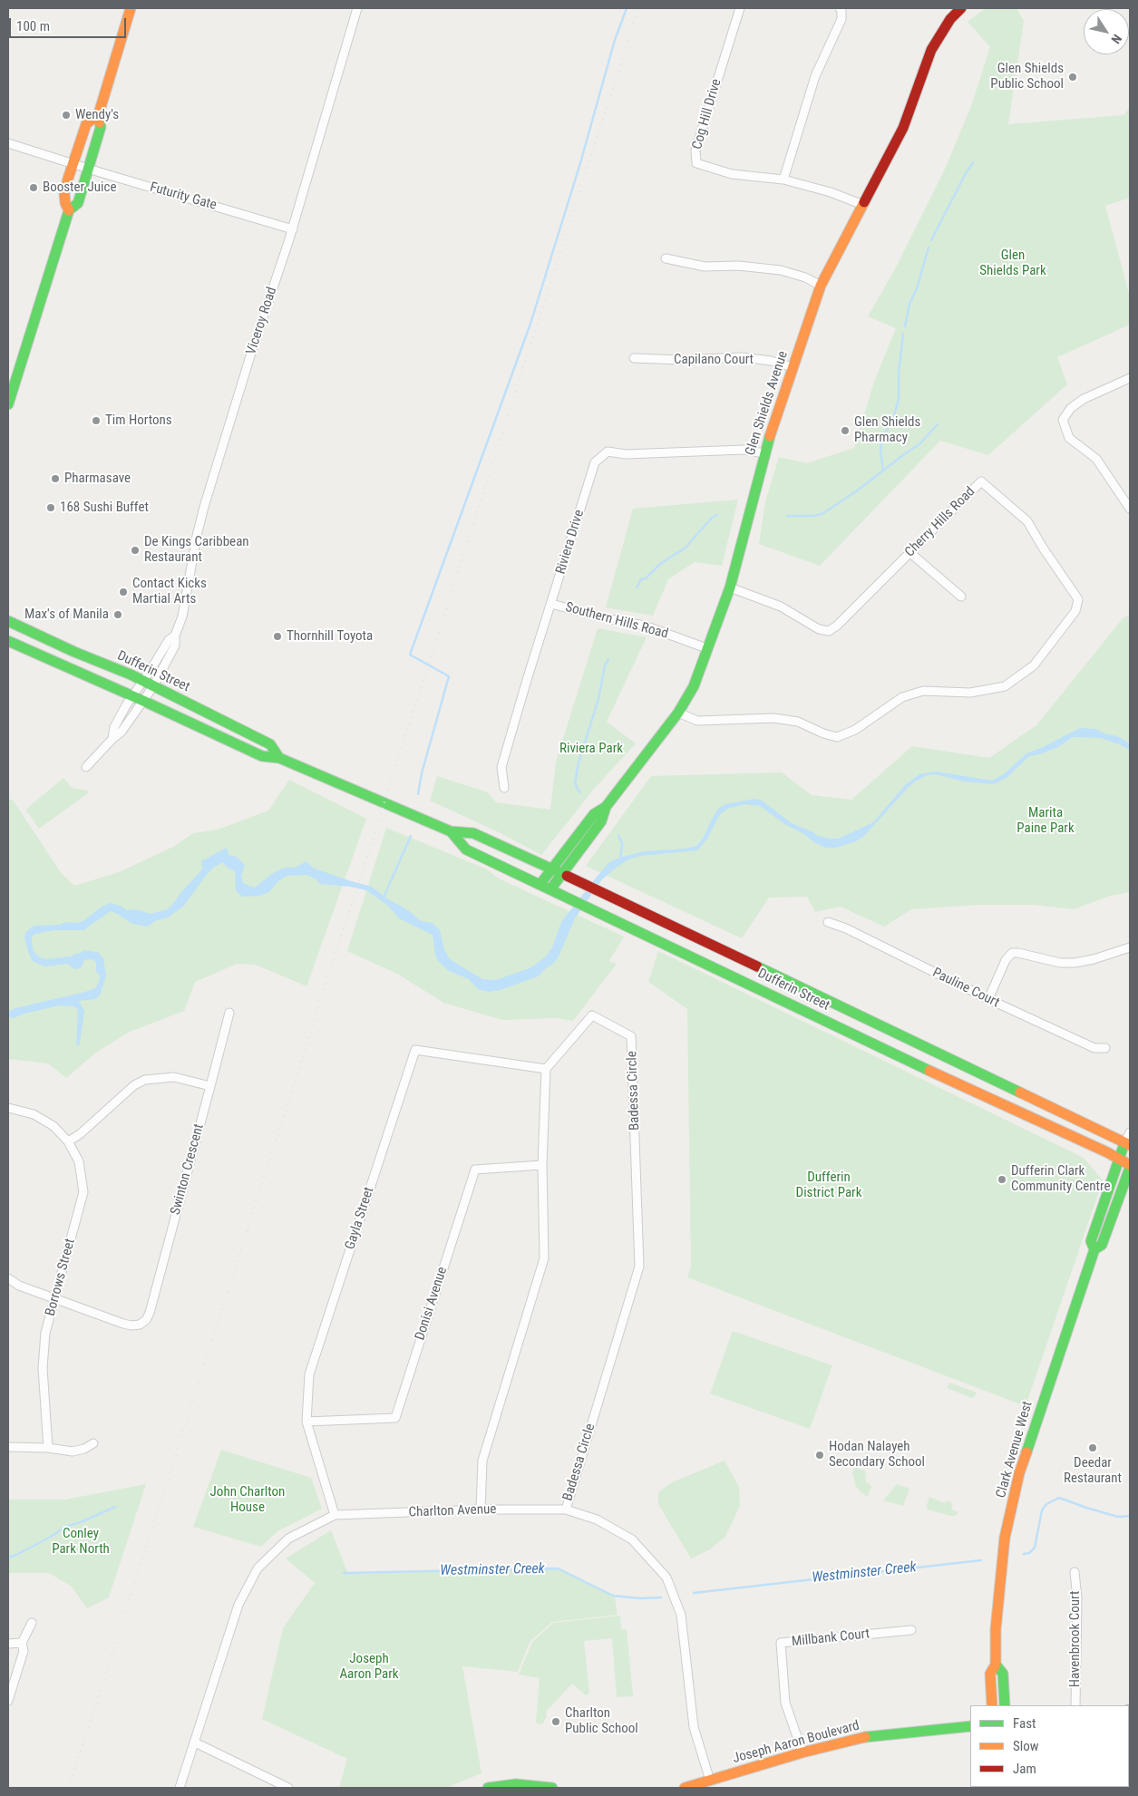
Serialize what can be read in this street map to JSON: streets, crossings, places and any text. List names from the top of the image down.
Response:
{
  "streets": {
    "main road": [
      "Glen Shields Avenue",
      "Dufferin Street",
      "Clark Avenue West",
      "Joseph Aaron Boulevard"
    ],
    "street": [
      "Cog Hill Drive",
      "Futurity Gate",
      "Viceroy Road",
      "Capilano Court",
      "Cherry Hills Road",
      "Riviera Drive",
      "Southern Hills Road",
      "Pauline Court",
      "Badessa Circle",
      "Swinton Crescent",
      "Gayla Street",
      "Borrows Street",
      "Donisi Avenue",
      "Charlton Avenue",
      "Millbank Court",
      "Havenbrook Court"
    ]
  },
  "crossings": [
    ["Cog Hill Drive", "Glen Shields Avenue"],
    ["Futurity Gate", "Viceroy Road"],
    ["Viceroy Road", "Dufferin Street"],
    ["Capilano Court", "Glen Shields Avenue"],
    ["Glen Shields Avenue", "Cherry Hills Road"],
    ["Glen Shields Avenue", "Riviera Drive"],
    ["Glen Shields Avenue", "Southern Hills Road"],
    ["Glen Shields Avenue", "Dufferin Street"],
    ["Riviera Drive", "Southern Hills Road"],
    ["Dufferin Street", "Clark Avenue West"],
    ["Badessa Circle", "Gayla Street"],
    ["Badessa Circle", "Charlton Avenue"],
    ["Swinton Crescent", "Borrows Street"],
    ["Gayla Street", "Donisi Avenue"],
    ["Gayla Street", "Charlton Avenue"],
    ["Charlton Avenue", "Joseph Aaron Boulevard"],
    ["Millbank Court", "Joseph Aaron Boulevard"]
  ],
  "water": ["Westminster Creek"],
  "parks": [
    "Glen Shields Park",
    "Riviera Park",
    "Marita Paine Park",
    "Dufferin District Park",
    "John Charlton House",
    "Conley Park North",
    "Joseph Aaron Park"
  ],
  "places": [
    "Glen Shields Public School",
    "Wendy's",
    "Booster Juice",
    "Tim Hortons",
    "Glen Shields Pharmacy",
    "Pharmasave",
    "168 Sushi Buffet",
    "De Kings Caribbean Restaurant",
    "Contact Kicks Martial Arts",
    "Max's of Manila",
    "Thornhill Toyota",
    "Dufferin Clark Community Centre",
    "Deedar Restaurant",
    "Hodan Nalayeh Secondary School",
    "Charlton Public School"
  ],
  "legend": ["Fast", "Slow", "Jam"],
  "scale_bar": "100 m",
  "north": "bottom right"
}
